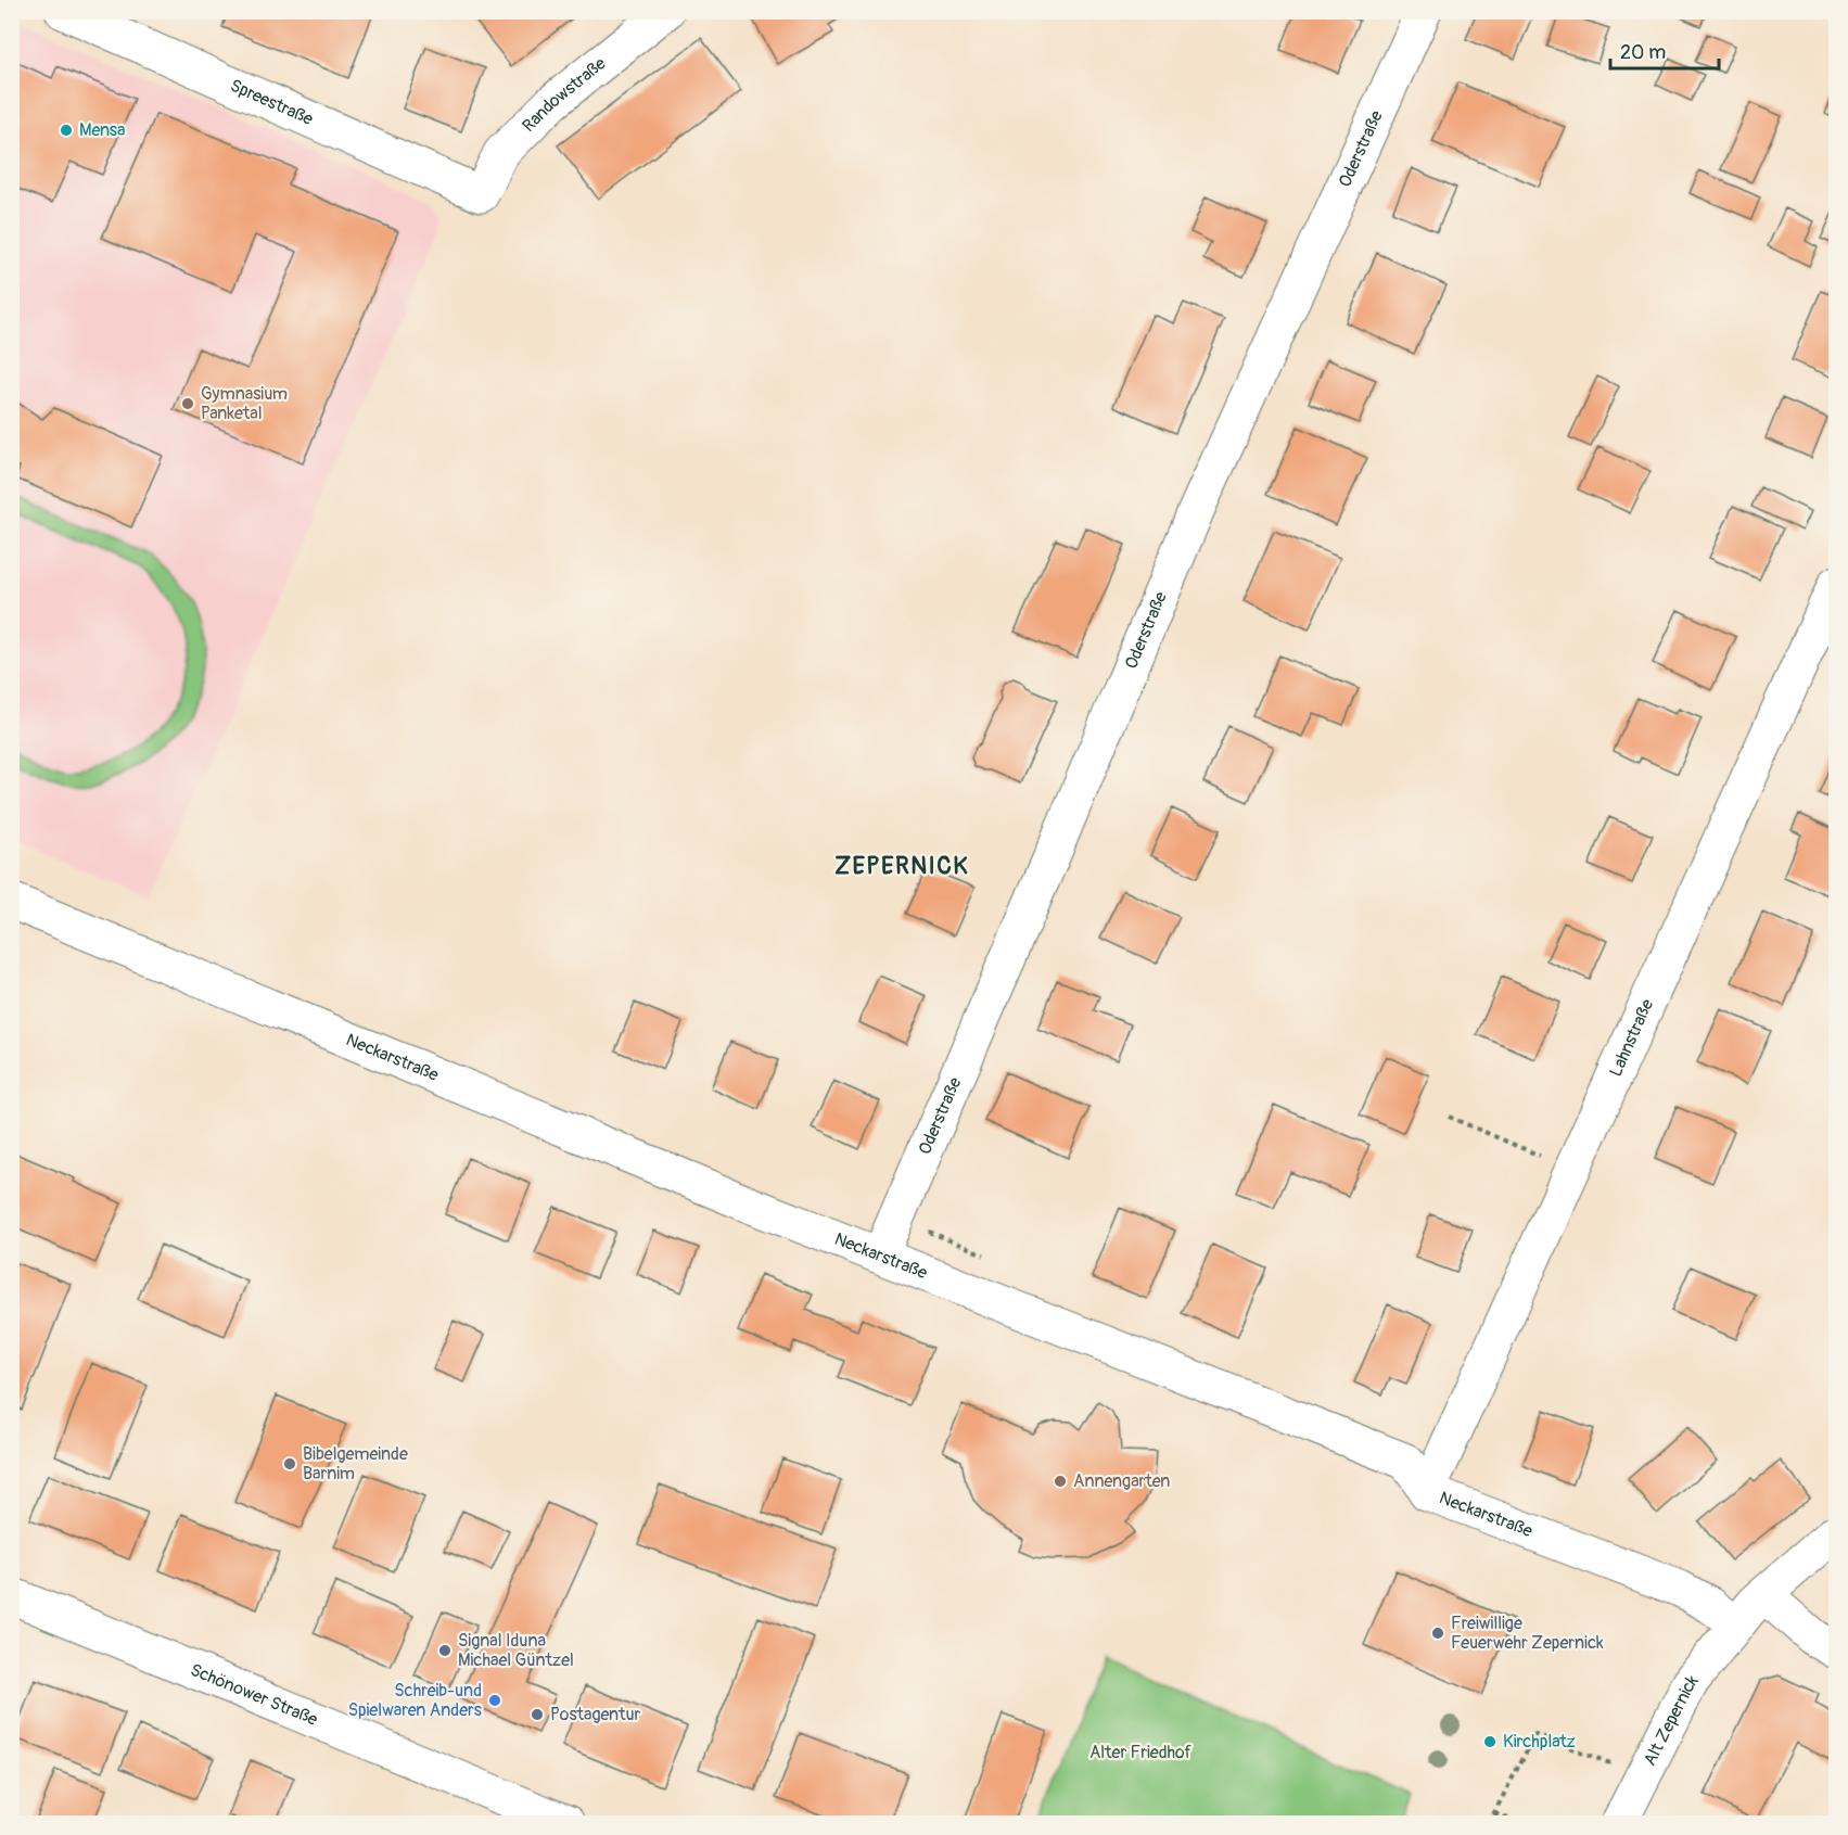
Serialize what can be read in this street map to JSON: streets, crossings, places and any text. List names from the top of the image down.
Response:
{
  "streets": {
    "street": [
      "Randowstraße",
      "Spreestraße",
      "Oderstraße",
      "Lahnstraße",
      "Neckarstraße",
      "Schönower Straße",
      "Alt Zepernick"
    ]
  },
  "crossings": [
    ["Randowstraße", "Spreestraße"],
    ["Oderstraße", "Neckarstraße"],
    ["Lahnstraße", "Neckarstraße"],
    ["Neckarstraße", "Alt Zepernick"]
  ],
  "districts": ["ZEPERNICK"],
  "parks": ["Alter Friedhof"],
  "places": [
    "Mensa",
    "Gymnasium Panketal",
    "Bibelgemeinde Barnim",
    "Annengarten",
    "Freiwillige Feuerwehr Zepernick",
    "Signal Iduna Michael Güntzel",
    "Schreib-und Spielwaren Anders",
    "Postagentur",
    "Kirchplatz"
  ],
  "scale_bar": "20 m"
}
